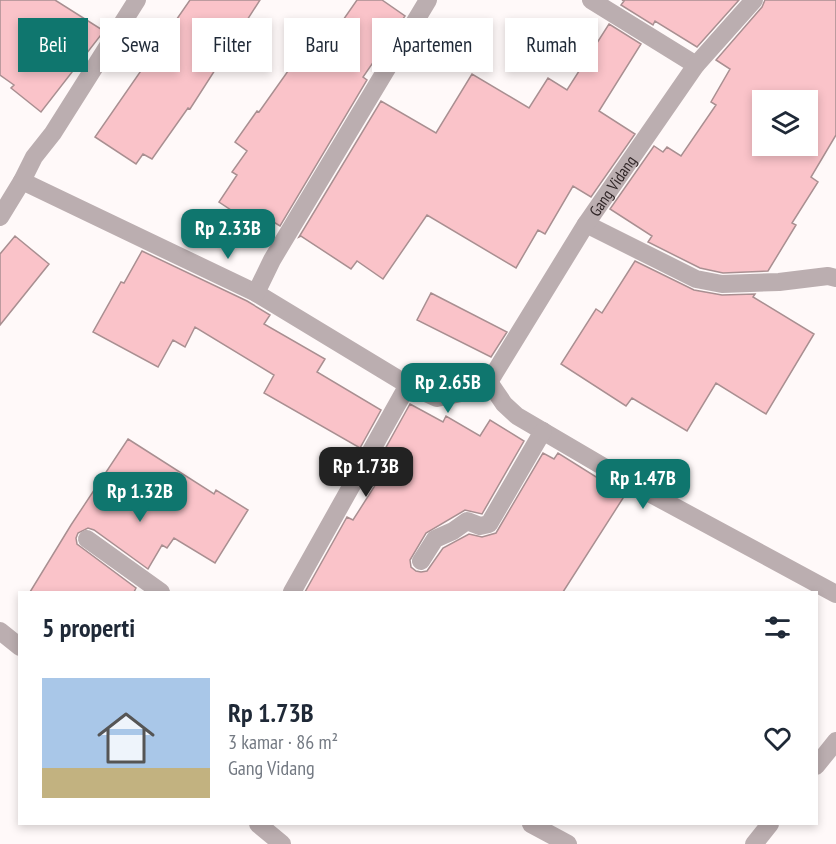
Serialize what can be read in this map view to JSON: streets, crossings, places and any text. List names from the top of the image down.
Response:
{
  "streets": {
    "street": ["Gang Vidang"]
  },
  "page": {
    "chip": [
      "Beli",
      "Sewa",
      "Filter",
      "Baru",
      "Apartemen",
      "Rumah"
    ],
    "price": [
      "Rp 2.33B",
      "Rp 2.65B",
      "Rp 1.73B",
      "Rp 1.47B",
      "Rp 1.32B"
    ],
    "heading": "5 properti",
    "list": [
      {
        "name": "Rp 1.73B",
        "note": "3 kamar · 86 m² · Gang Vidang"
      }
    ]
  }
}
